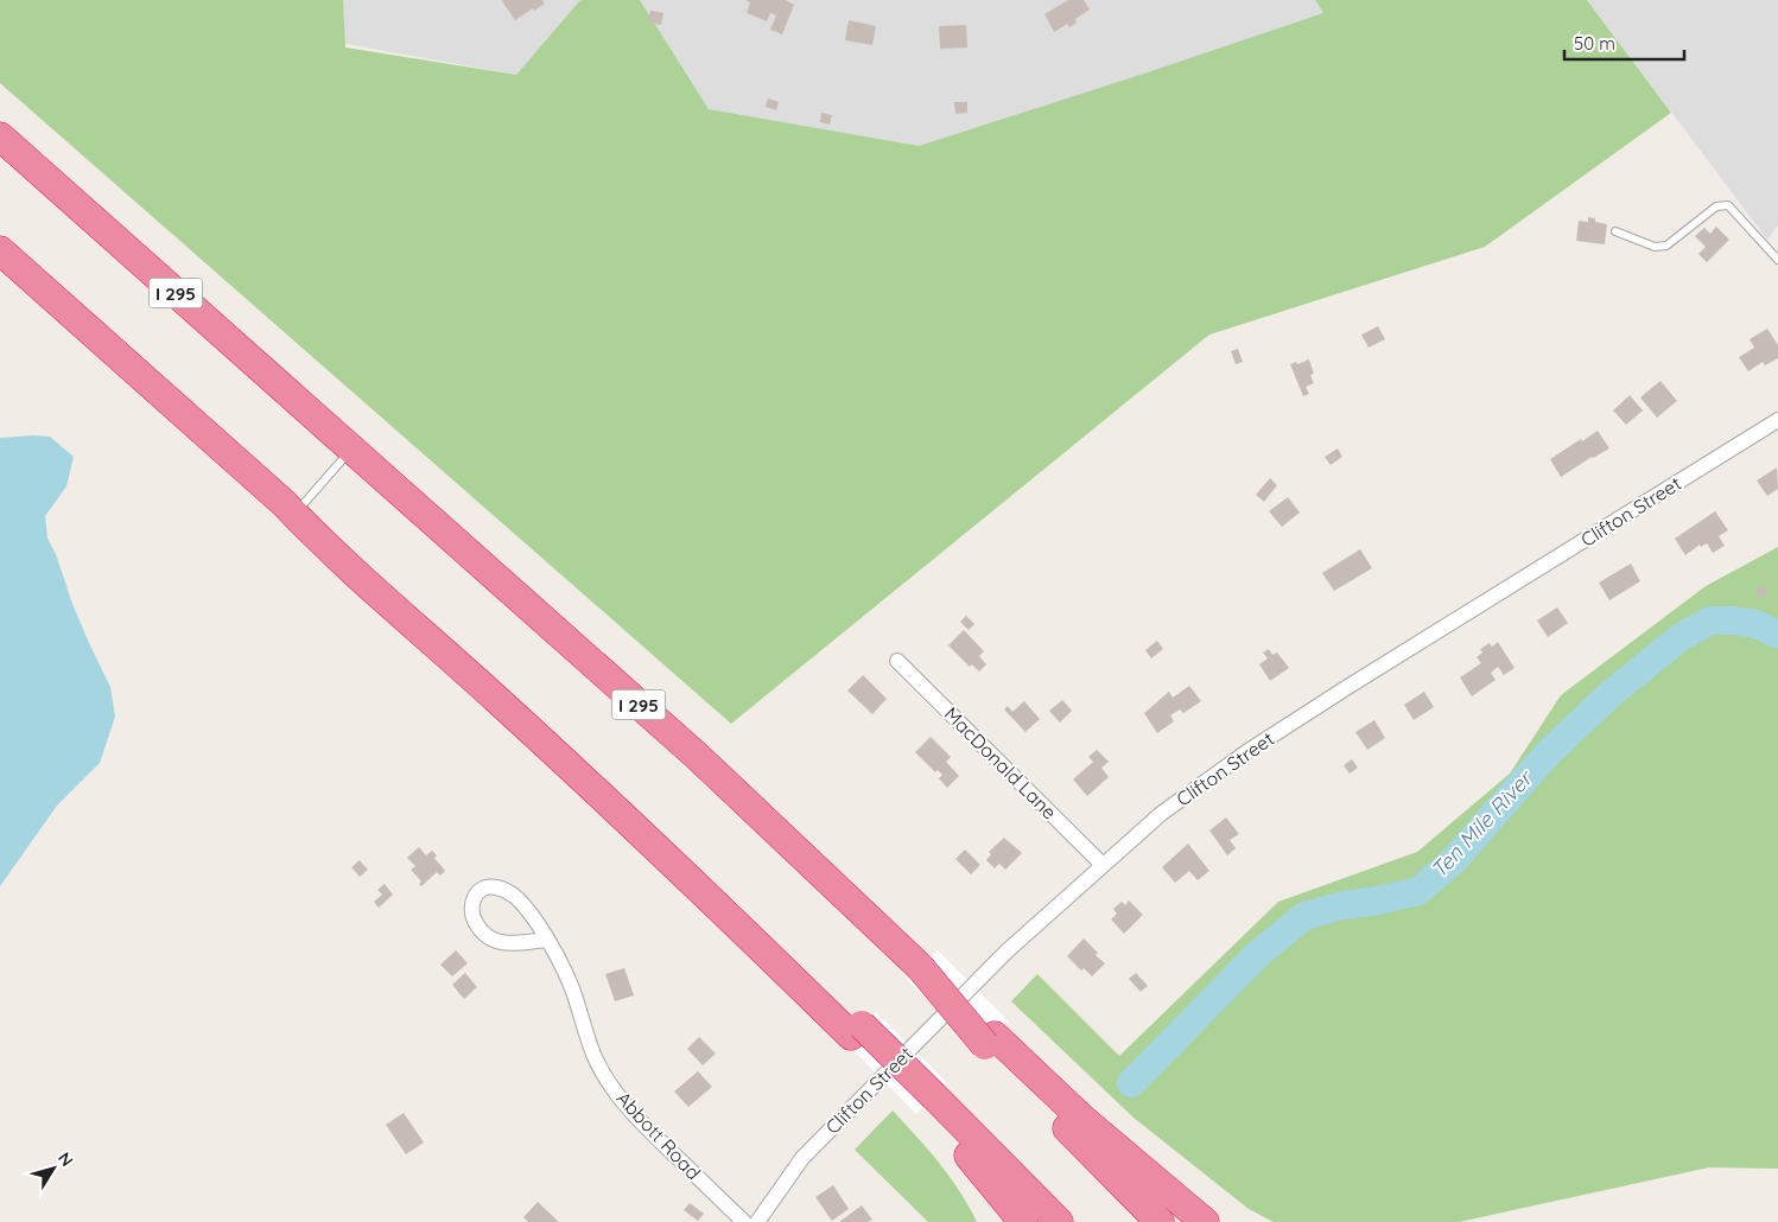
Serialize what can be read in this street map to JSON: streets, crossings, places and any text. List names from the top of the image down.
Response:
{
  "streets": {
    "highway": ["I 295"],
    "street": ["Clifton Street", "MacDonald Lane", "Abbott Road"]
  },
  "crossings": [
    ["Clifton Street", "MacDonald Lane"]
  ],
  "water": ["Ten Mile River"],
  "scale_bar": "50 m",
  "north": "top right"
}
